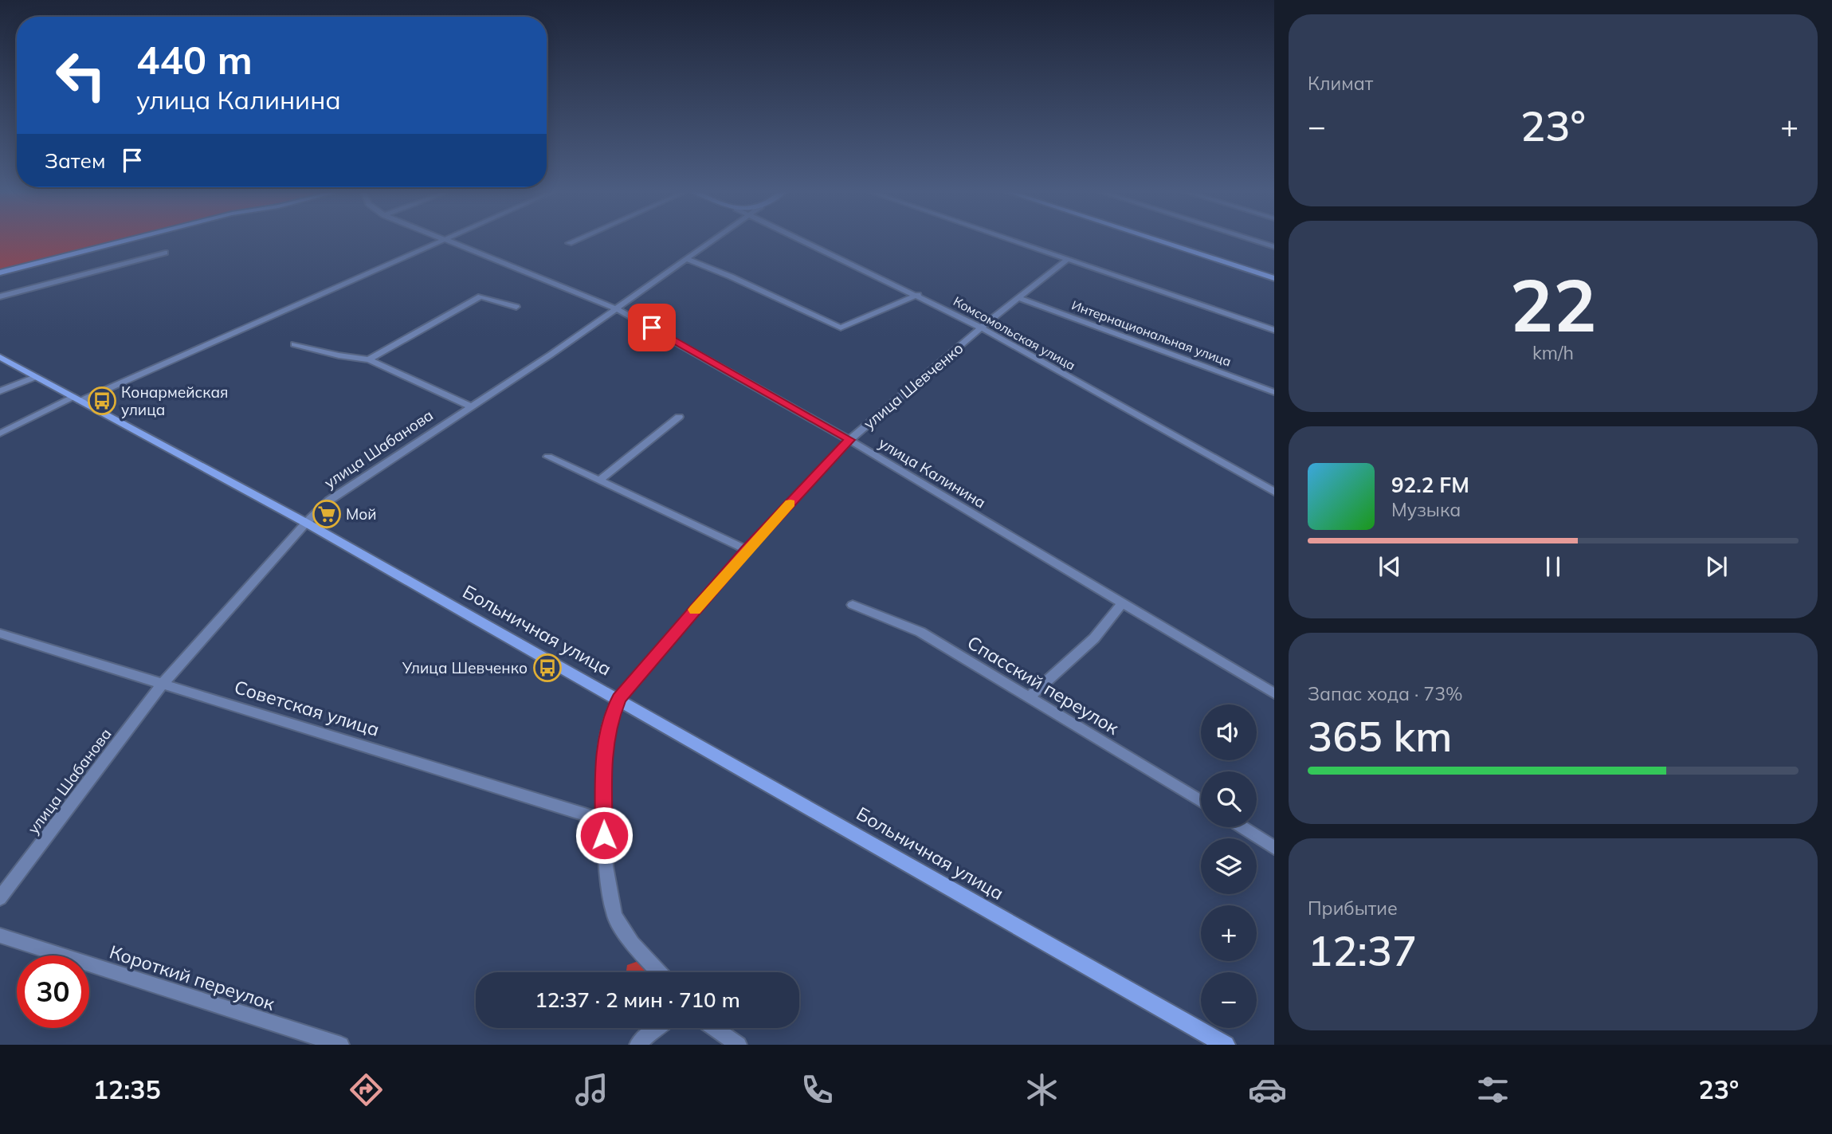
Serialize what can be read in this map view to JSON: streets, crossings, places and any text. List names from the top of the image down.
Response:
{
  "streets": {
    "street": [
      "Комсомольская улица",
      "Интернациональная улица",
      "улица Шевченко",
      "улица Шабанова",
      "улица Калинина",
      "Больничная улица",
      "Спасский переулок",
      "Советская улица",
      "Короткий переулок"
    ]
  },
  "crossings": [
    ["Комсомольская улица", "улица Шевченко"],
    ["Интернациональная улица", "улица Шевченко"],
    ["улица Шевченко", "улица Калинина"],
    ["улица Шевченко", "Больничная улица"],
    ["улица Шевченко", "Советская улица"],
    ["улица Шабанова", "улица Калинина"],
    ["улица Шабанова", "Больничная улица"],
    ["улица Шабанова", "Советская улица"]
  ],
  "places": {
    "bus stop": ["Конармейская улица", "Улица Шевченко"],
    "supermarket": ["Мой"]
  },
  "page": {
    "tile": [
      "Климат",
      ["22", "km/h"],
      ["Запас хода · 73%", "365 km"],
      ["Прибытие", "12:37"]
    ],
    "turn": ["440 m", "улица Калинина"],
    "heat": ["−", "23°", "+"],
    "then": "Затем",
    "song": ["92.2 FM", "Музыка"],
    "map_buttons": ["+", "−"],
    "limit": "30",
    "trip": "12:37 · 2 мин · 710 m",
    "tabs": ["12:35", "23°"]
  }
}
